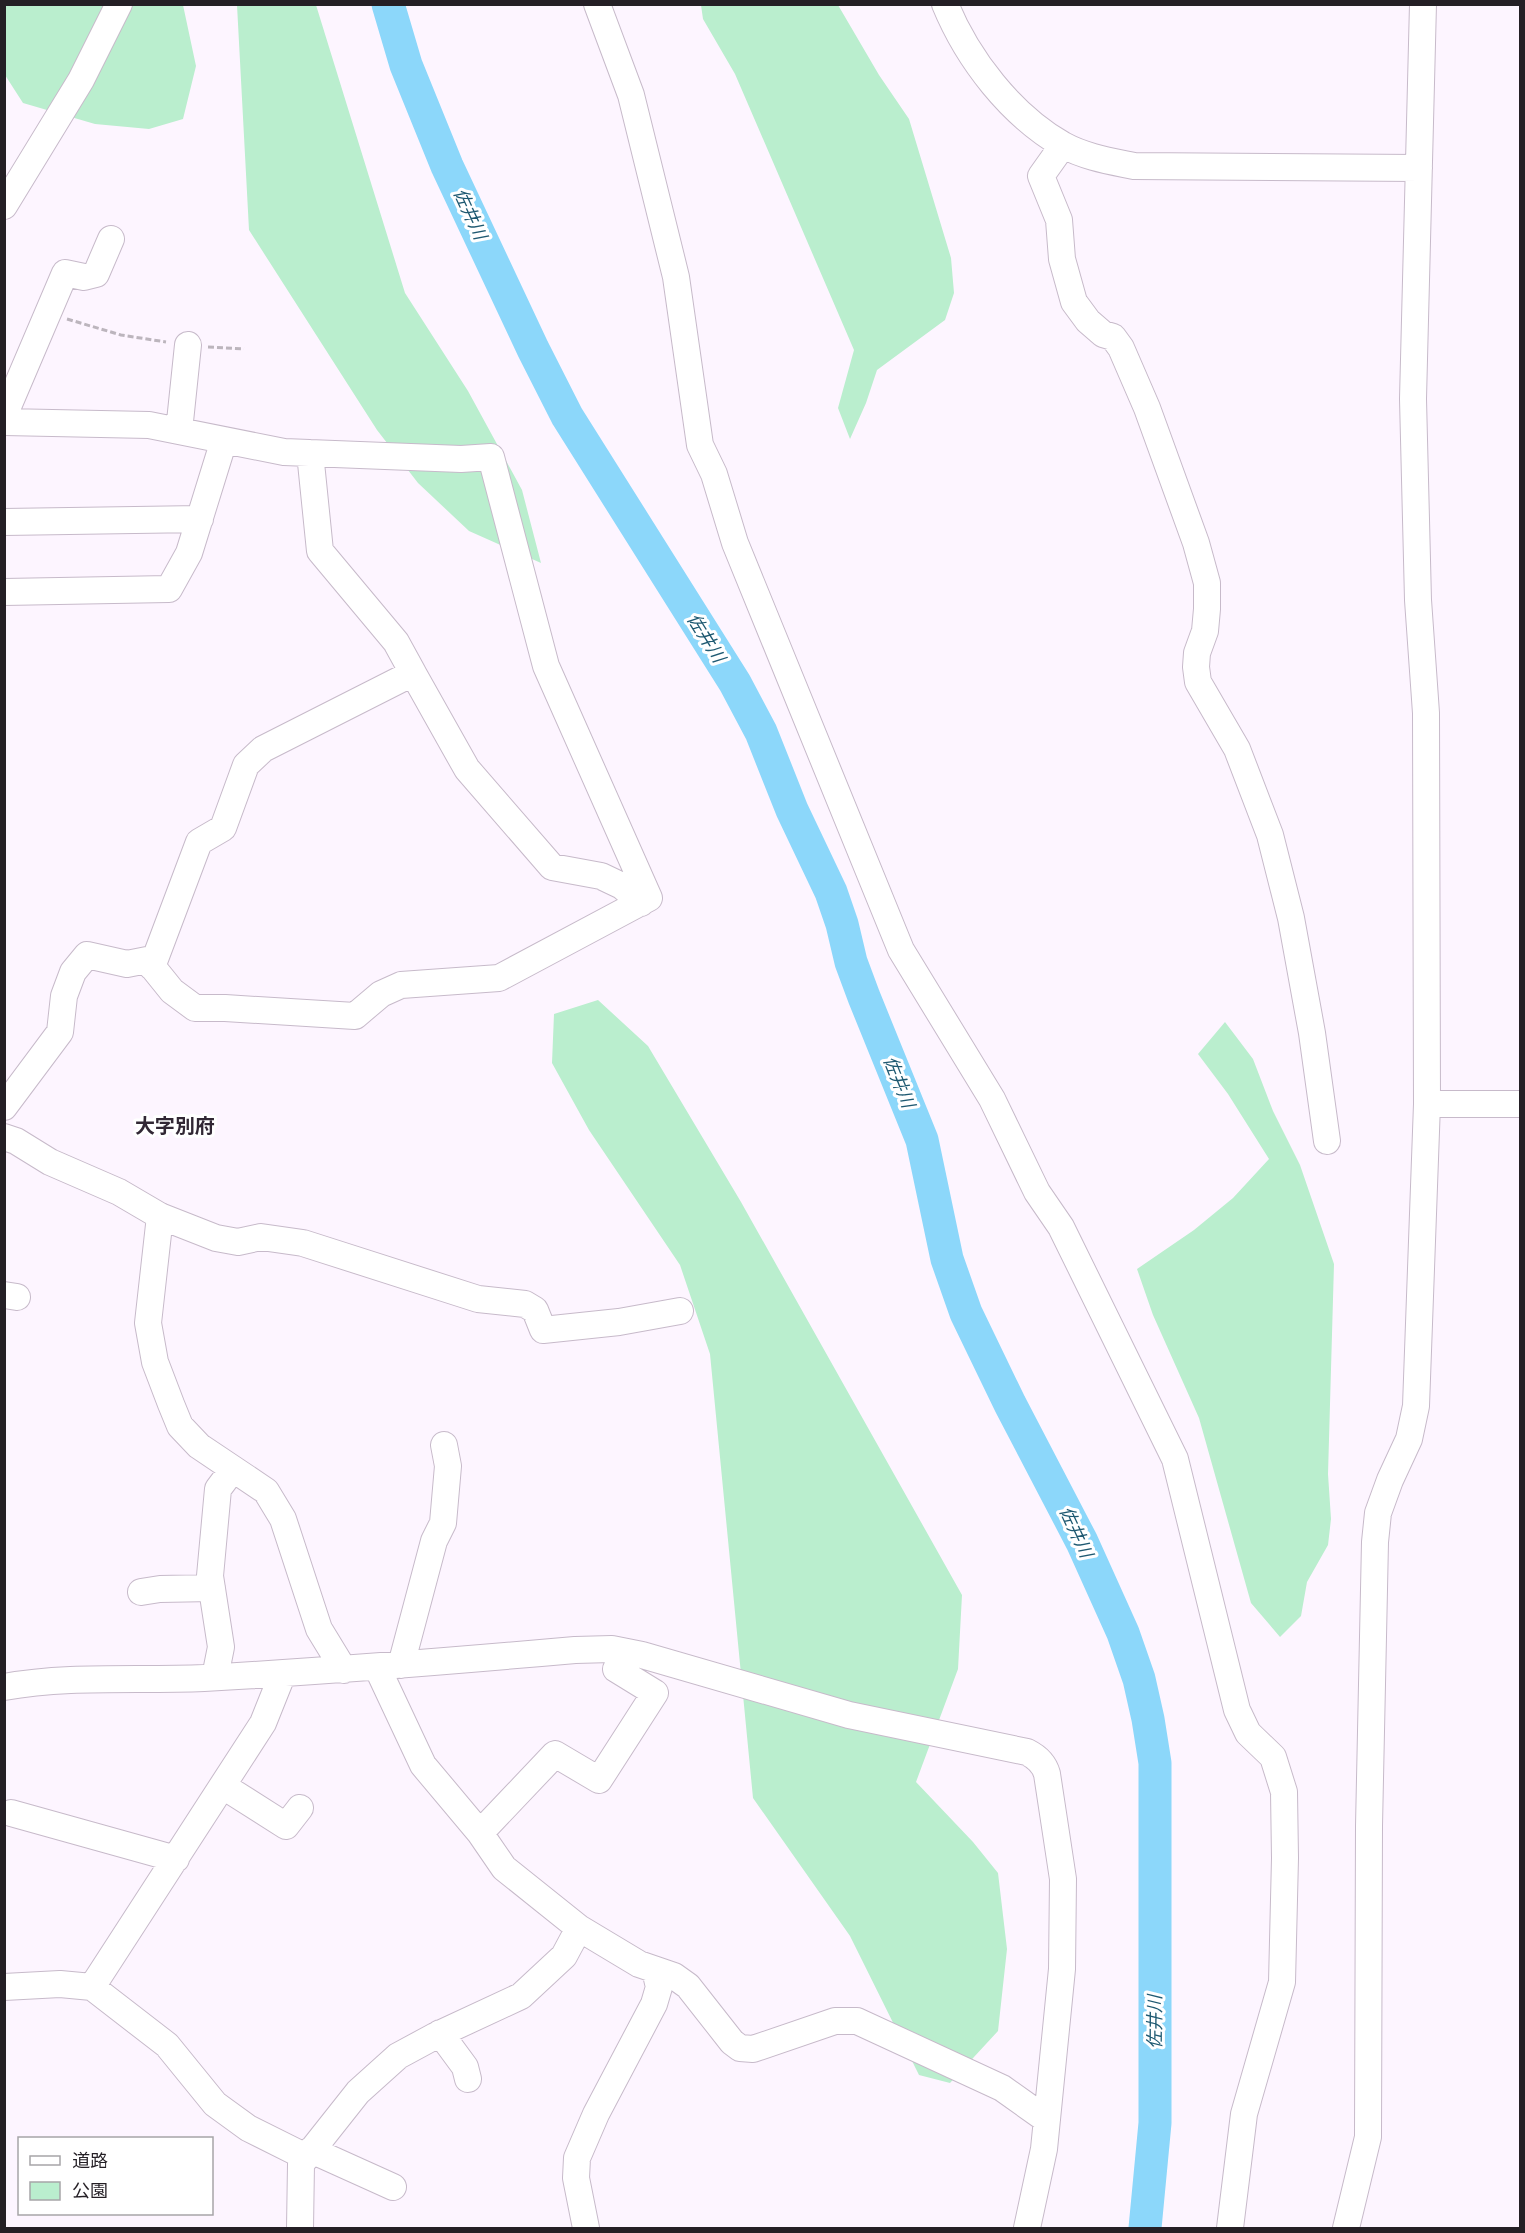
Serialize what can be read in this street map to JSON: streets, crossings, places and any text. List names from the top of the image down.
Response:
{
  "districts": ["大字別府"],
  "water": ["佐井川"],
  "legend": ["道路", "公園"]
}
